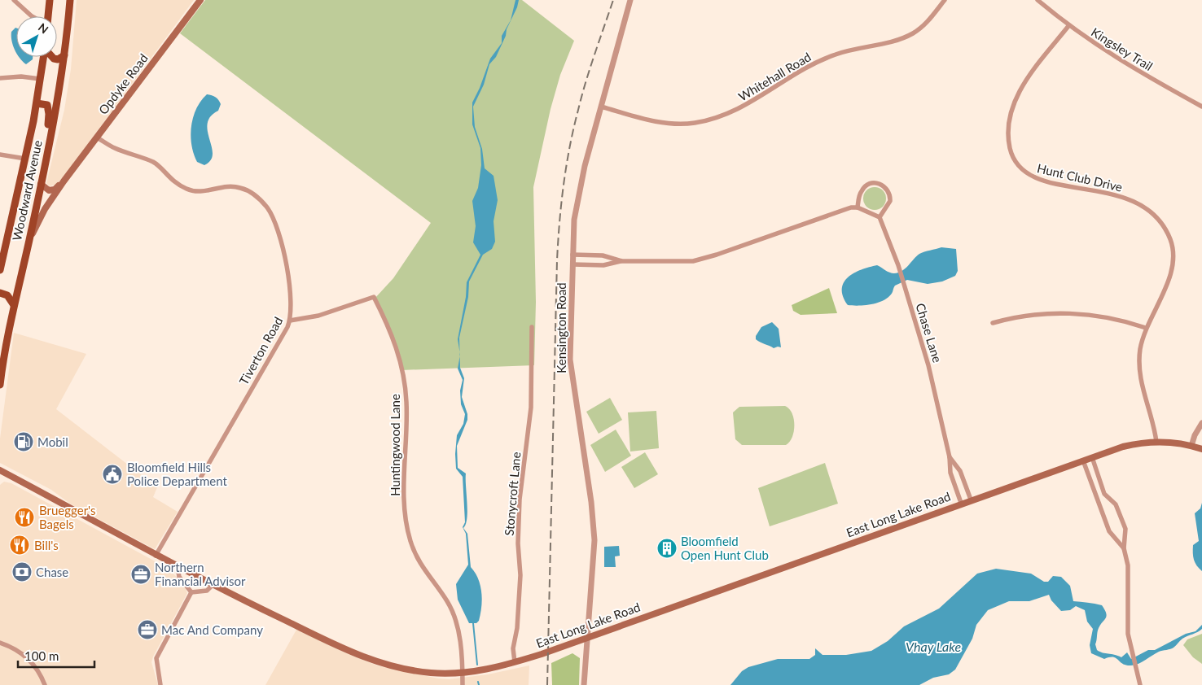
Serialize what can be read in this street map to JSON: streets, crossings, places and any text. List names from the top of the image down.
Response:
{
  "streets": {
    "main road": ["Opdyke Road", "Woodward Avenue", "East Long Lake Road"],
    "street": [
      "Kingsley Trail",
      "Whitehall Road",
      "Hunt Club Drive",
      "Kensington Road",
      "Chase Lane",
      "Tiverton Road",
      "Huntingwood Lane",
      "Stonycroft Lane"
    ]
  },
  "crossings": [
    ["Kingsley Trail", "Hunt Club Drive"],
    ["Whitehall Road", "Kensington Road"],
    ["Opdyke Road", "Woodward Avenue"],
    ["Opdyke Road", "Tiverton Road"],
    ["Hunt Club Drive", "East Long Lake Road"],
    ["Kensington Road", "East Long Lake Road"],
    ["Chase Lane", "East Long Lake Road"],
    ["Tiverton Road", "Huntingwood Lane"],
    ["Tiverton Road", "East Long Lake Road"],
    ["Huntingwood Lane", "East Long Lake Road"],
    ["Stonycroft Lane", "East Long Lake Road"]
  ],
  "water": ["Vhay Lake"],
  "places": {
    "fuel station": ["Mobil"],
    "public building": ["Bloomfield Hills Police Department"],
    "restaurant": ["Bruegger's Bagels", "Bill's"],
    "building": ["Bloomfield Open Hunt Club"],
    "bank": ["Chase"],
    "office": ["Northern Financial Advisor", "Mac And Company"]
  },
  "scale_bar": "100 m",
  "north": "top right"
}
